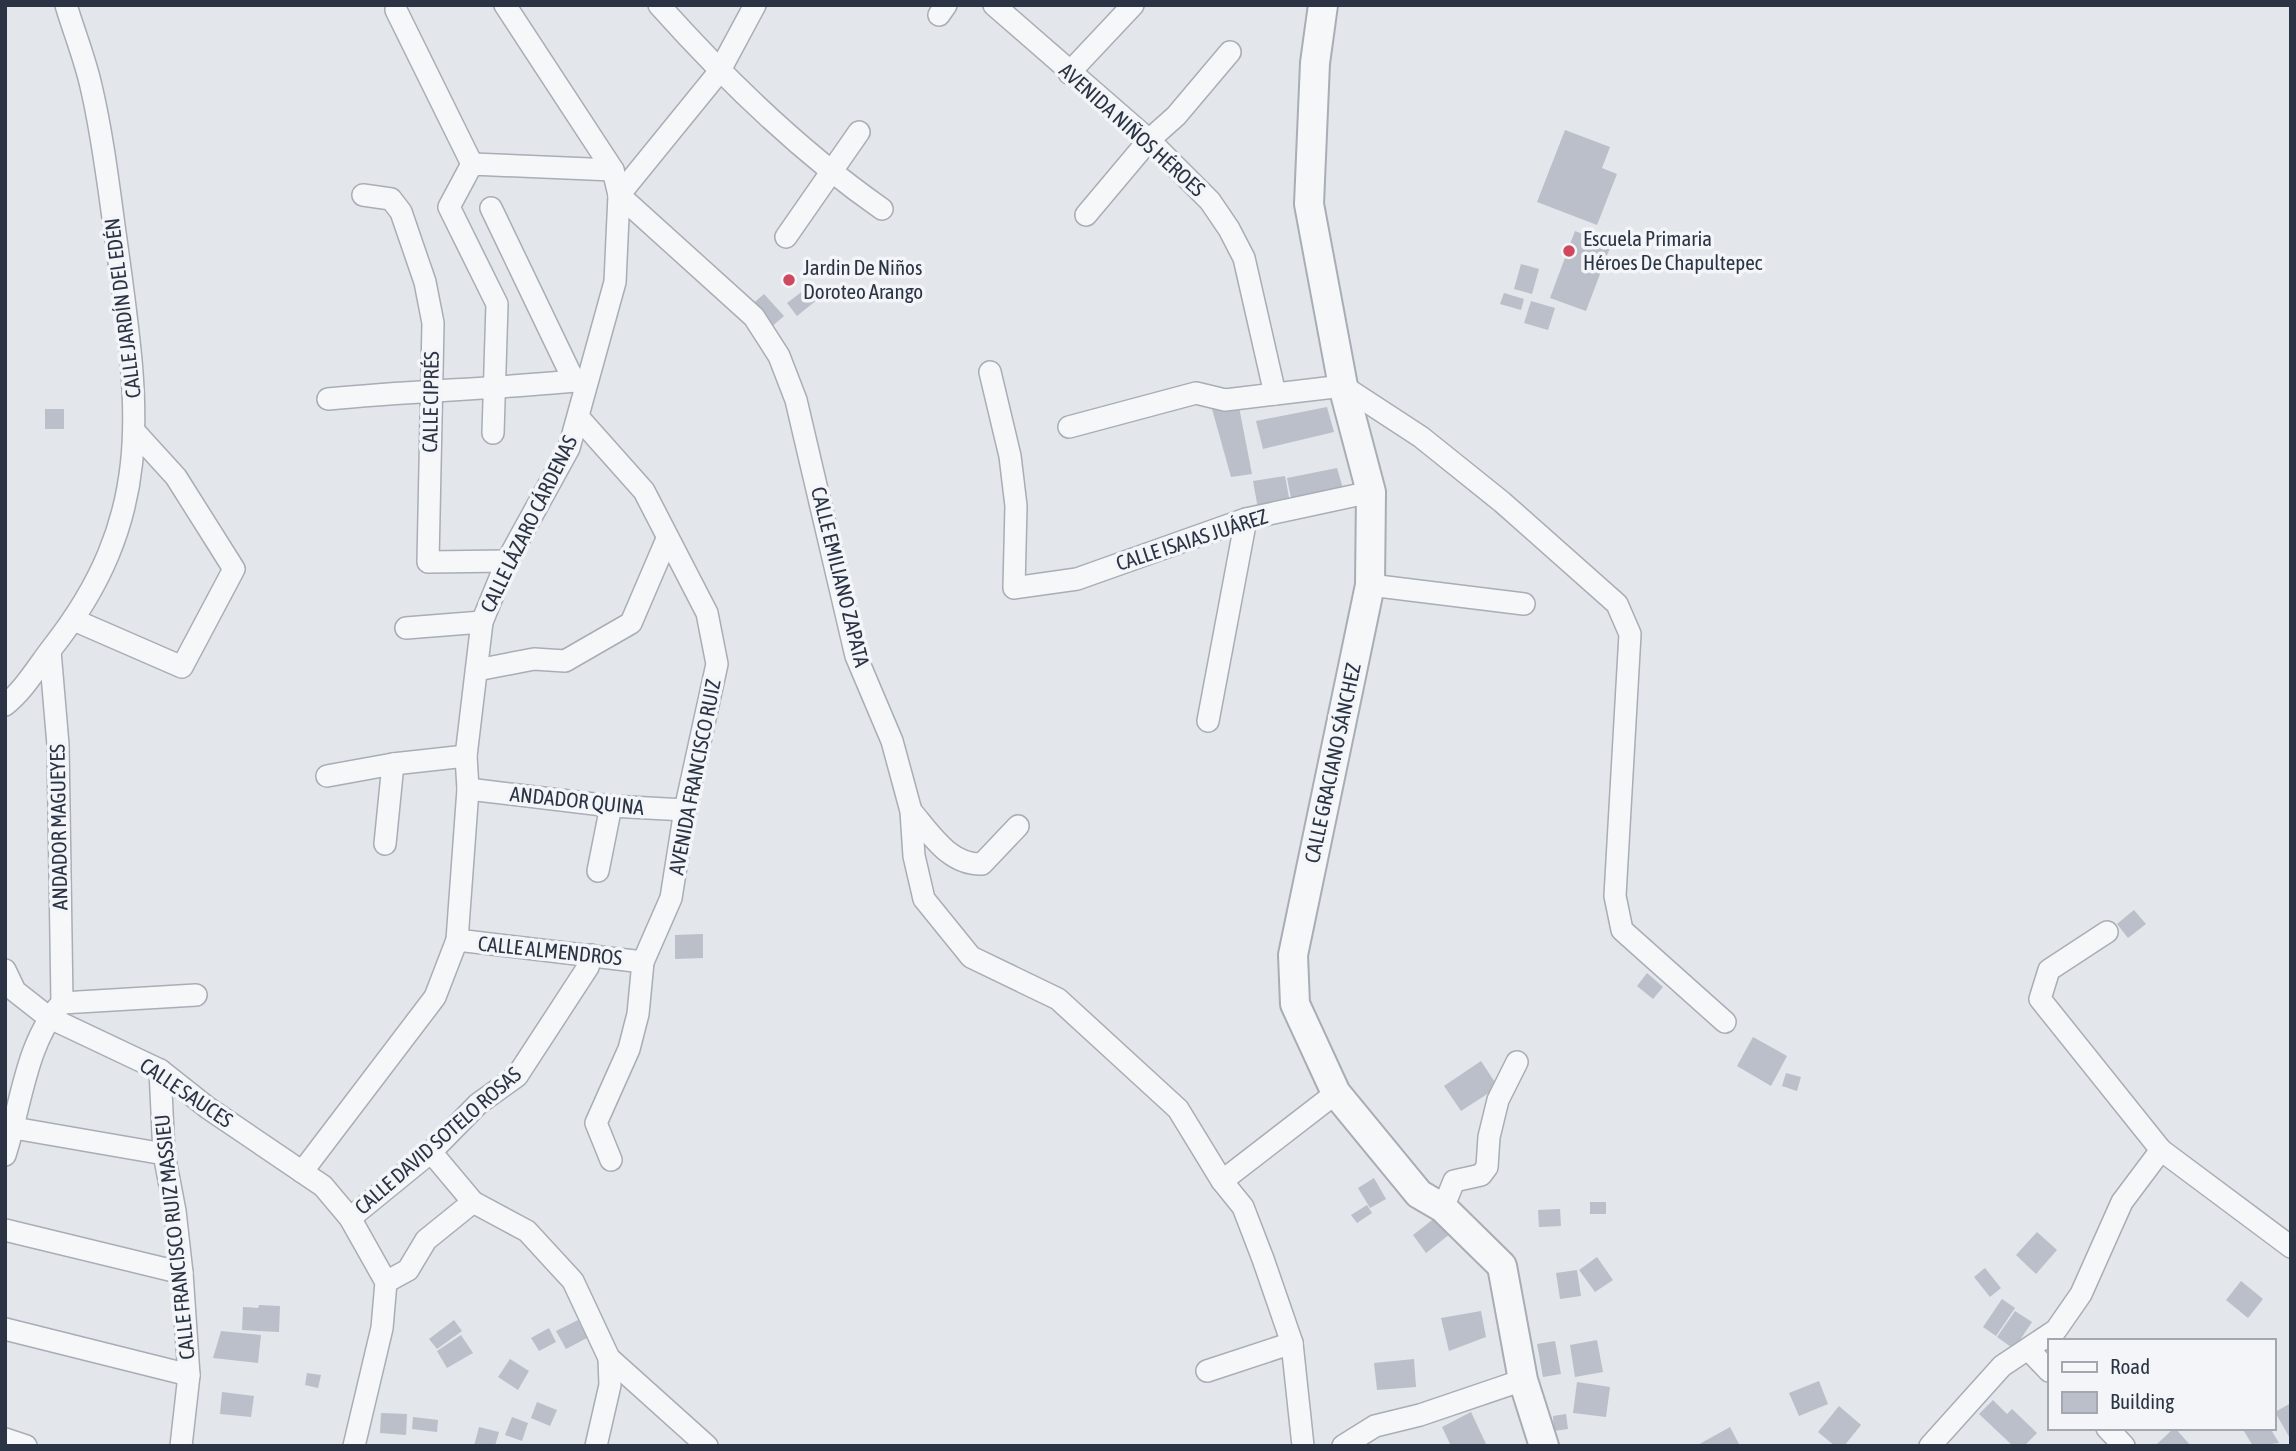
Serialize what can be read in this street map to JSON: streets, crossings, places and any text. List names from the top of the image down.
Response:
{
  "streets": {
    "street": [
      "AVENIDA NIÑOS HÉROES",
      "CALLE JARDÍN DEL EDÉN",
      "CALLE CIPRÉS",
      "CALLE LÁZARO CÁRDENAS",
      "CALLE ISAIAS JUÁREZ",
      "CALLE EMILIANO ZAPATA",
      "CALLE GRACIANO SÁNCHEZ",
      "AVENIDA FRANCISCO RUIZ",
      "ANDADOR QUINA",
      "ANDADOR MAGUEYES",
      "CALLE ALMENDROS",
      "CALLE SAUCES",
      "CALLE DAVID SOTELO ROSAS",
      "CALLE FRANCISCO RUIZ MASSIEU"
    ]
  },
  "crossings": [
    ["CALLE JARDÍN DEL EDÉN", "ANDADOR MAGUEYES"],
    ["CALLE CIPRÉS", "CALLE LÁZARO CÁRDENAS"],
    ["CALLE LÁZARO CÁRDENAS", "CALLE EMILIANO ZAPATA"],
    ["CALLE LÁZARO CÁRDENAS", "AVENIDA FRANCISCO RUIZ"],
    ["CALLE LÁZARO CÁRDENAS", "ANDADOR QUINA"],
    ["CALLE LÁZARO CÁRDENAS", "CALLE ALMENDROS"],
    ["CALLE LÁZARO CÁRDENAS", "CALLE SAUCES"],
    ["CALLE ISAIAS JUÁREZ", "CALLE GRACIANO SÁNCHEZ"],
    ["AVENIDA FRANCISCO RUIZ", "ANDADOR QUINA"],
    ["AVENIDA FRANCISCO RUIZ", "CALLE ALMENDROS"],
    ["ANDADOR MAGUEYES", "CALLE SAUCES"],
    ["CALLE ALMENDROS", "CALLE DAVID SOTELO ROSAS"],
    ["CALLE SAUCES", "CALLE DAVID SOTELO ROSAS"],
    ["CALLE SAUCES", "CALLE FRANCISCO RUIZ MASSIEU"]
  ],
  "places": ["Escuela Primaria Héroes De Chapultepec", "Jardin De Niños Doroteo Arango"],
  "legend": ["Road", "Building"]
}
